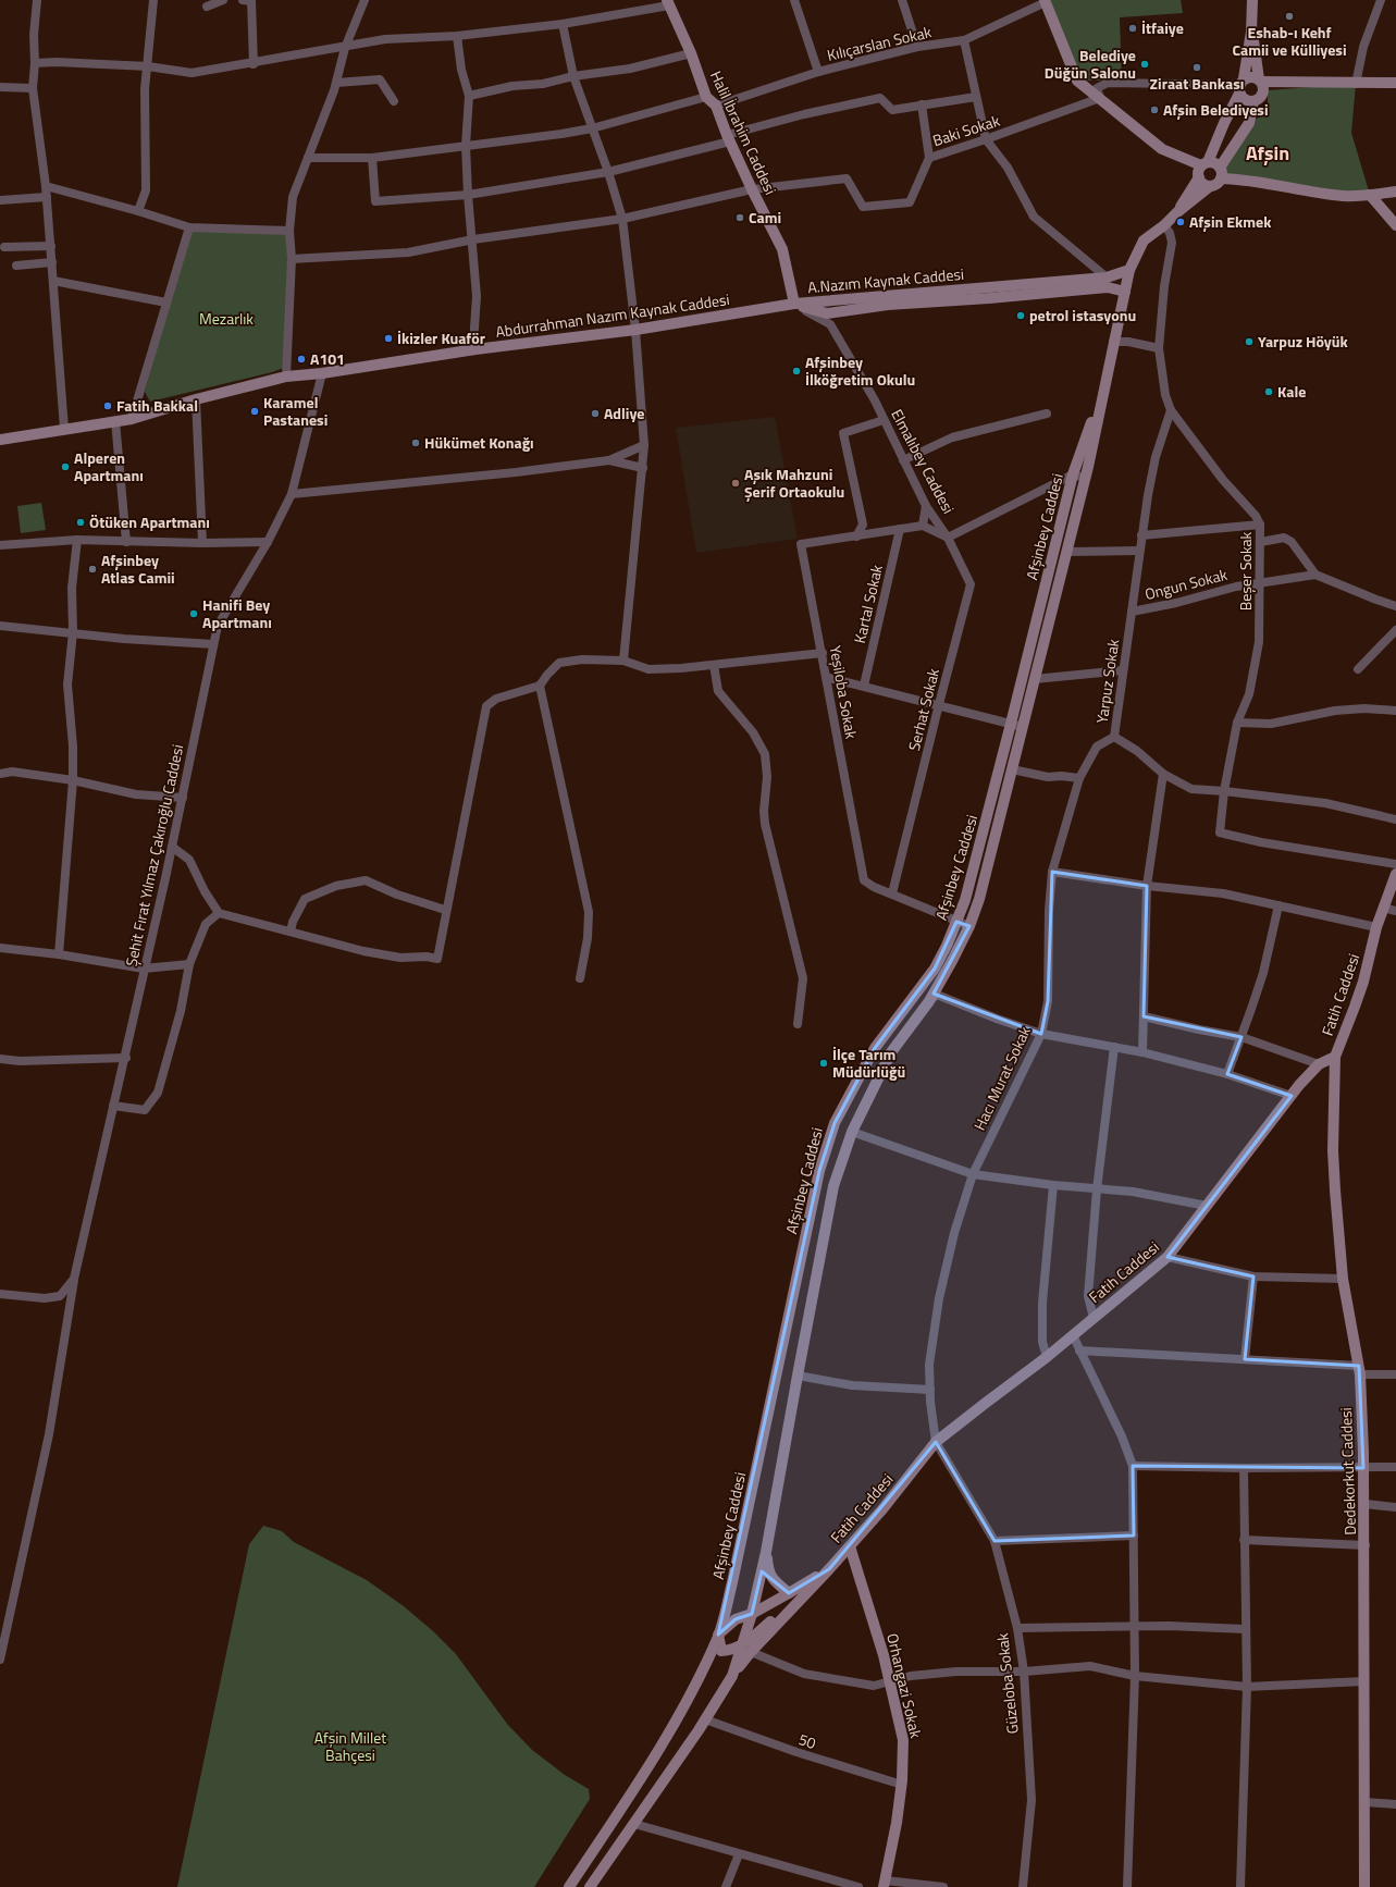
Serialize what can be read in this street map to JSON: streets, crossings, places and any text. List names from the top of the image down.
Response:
{
  "streets": {
    "street": [
      "Kılıçarslan Sokak",
      "Baki Sokak",
      "Halil İbrahim Caddesi",
      "A.Nazım Kaynak Caddesi",
      "Abdurrahman Nazım Kaynak Caddesi",
      "Elmalıbey Caddesi",
      "Afşinbey Caddesi",
      "Beşer Sokak",
      "Ongun Sokak",
      "Kartal Sokak",
      "Yarpuz Sokak",
      "Yeşiloba Sokak",
      "Serhat Sokak",
      "Şehit Fırat Yılmaz Çakıroğlu Caddesi",
      "Fatih Caddesi",
      "Hacı Murat Sokak",
      "Dedekorkut Caddesi",
      "Güzeloba Sokak",
      "Orhangazi Sokak",
      "50"
    ]
  },
  "crossings": [
    ["Kılıçarslan Sokak", "Halil İbrahim Caddesi"],
    ["Baki Sokak", "Halil İbrahim Caddesi"],
    ["Halil İbrahim Caddesi", "A.Nazım Kaynak Caddesi"],
    ["Halil İbrahim Caddesi", "Abdurrahman Nazım Kaynak Caddesi"],
    ["Halil İbrahim Caddesi", "Elmalıbey Caddesi"],
    ["A.Nazım Kaynak Caddesi", "Abdurrahman Nazım Kaynak Caddesi"],
    ["A.Nazım Kaynak Caddesi", "Elmalıbey Caddesi"],
    ["A.Nazım Kaynak Caddesi", "Afşinbey Caddesi"],
    ["Abdurrahman Nazım Kaynak Caddesi", "Elmalıbey Caddesi"],
    ["Abdurrahman Nazım Kaynak Caddesi", "Şehit Fırat Yılmaz Çakıroğlu Caddesi"],
    ["Elmalıbey Caddesi", "Afşinbey Caddesi"],
    ["Elmalıbey Caddesi", "Serhat Sokak"],
    ["Afşinbey Caddesi", "Beşer Sokak"],
    ["Afşinbey Caddesi", "Yeşiloba Sokak"],
    ["Afşinbey Caddesi", "Fatih Caddesi"],
    ["Afşinbey Caddesi", "50"],
    ["Beşer Sokak", "Ongun Sokak"],
    ["Beşer Sokak", "Yarpuz Sokak"],
    ["Ongun Sokak", "Yarpuz Sokak"],
    ["Kartal Sokak", "Yeşiloba Sokak"],
    ["Yarpuz Sokak", "Hacı Murat Sokak"],
    ["Yeşiloba Sokak", "Serhat Sokak"],
    ["Fatih Caddesi", "Hacı Murat Sokak"],
    ["Fatih Caddesi", "Dedekorkut Caddesi"],
    ["Fatih Caddesi", "Güzeloba Sokak"],
    ["Fatih Caddesi", "Orhangazi Sokak"],
    ["Hacı Murat Sokak", "Güzeloba Sokak"],
    ["Orhangazi Sokak", "50"]
  ],
  "districts": ["Afşin"],
  "parks": ["Mezarlık", "Afşin Millet Bahçesi"],
  "places": [
    "Eshab-ı Kehf Camii ve Külliyesi",
    "İtfaiye",
    "Belediye Düğün Salonu",
    "Ziraat Bankası",
    "Afşin Belediyesi",
    "Cami",
    "Afşin Ekmek",
    "petrol istasyonu",
    "İkizler Kuaför",
    "Yarpuz Höyük",
    "A101",
    "Afşinbey İlköğretim Okulu",
    "Kale",
    "Fatih Bakkal",
    "Karamel Pastanesi",
    "Adliye",
    "Hükümet Konağı",
    "Alperen Apartmanı",
    "Aşık Mahzuni Şerif Ortaokulu",
    "Ötüken Apartmanı",
    "Afşinbey Atlas Camii",
    "Hanifi Bey Apartmanı",
    "İlçe Tarım Müdürlüğü"
  ]
}
